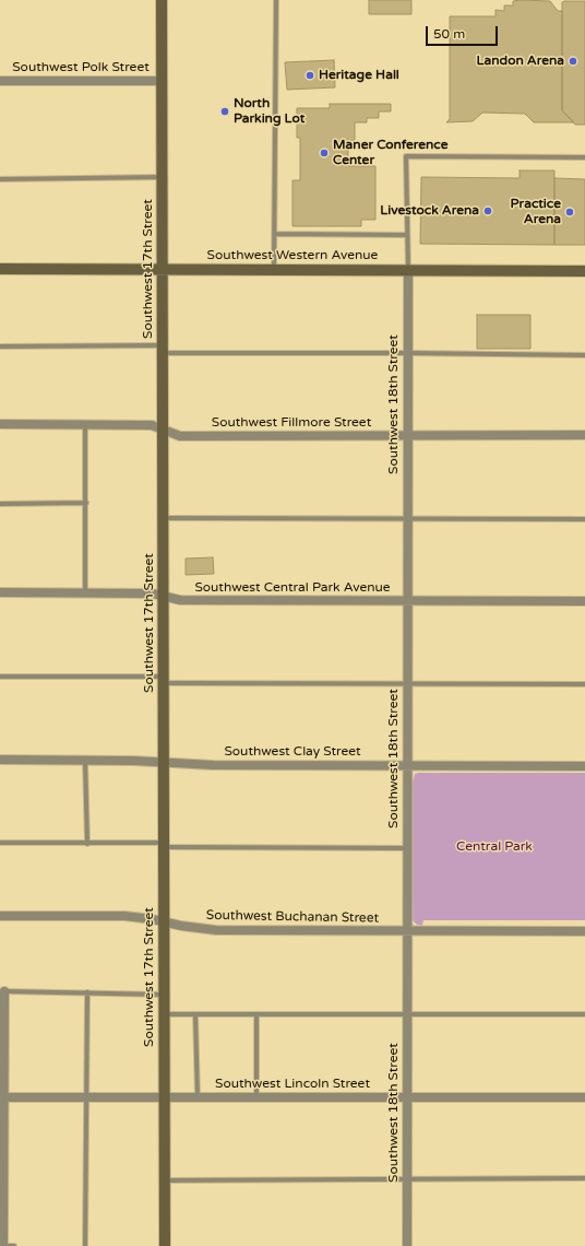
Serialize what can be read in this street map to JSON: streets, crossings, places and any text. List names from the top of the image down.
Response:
{
  "streets": {
    "main road": ["Southwest Western Avenue", "Southwest 17th Street"],
    "street": [
      "Southwest Polk Street",
      "Southwest 18th Street",
      "Southwest Fillmore Street",
      "Southwest Central Park Avenue",
      "Southwest Clay Street",
      "Southwest Buchanan Street",
      "Southwest Lincoln Street"
    ]
  },
  "crossings": [
    ["Southwest Polk Street", "Southwest 17th Street"],
    ["Southwest Western Avenue", "Southwest 17th Street"],
    ["Southwest Western Avenue", "Southwest 18th Street"],
    ["Southwest 17th Street", "Southwest Fillmore Street"],
    ["Southwest 17th Street", "Southwest Central Park Avenue"],
    ["Southwest 17th Street", "Southwest Clay Street"],
    ["Southwest 17th Street", "Southwest Buchanan Street"],
    ["Southwest 17th Street", "Southwest Lincoln Street"],
    ["Southwest 18th Street", "Southwest Fillmore Street"],
    ["Southwest 18th Street", "Southwest Central Park Avenue"],
    ["Southwest 18th Street", "Southwest Clay Street"],
    ["Southwest 18th Street", "Southwest Buchanan Street"],
    ["Southwest 18th Street", "Southwest Lincoln Street"]
  ],
  "parks": ["Central Park"],
  "places": [
    "Landon Arena",
    "Heritage Hall",
    "North Parking Lot",
    "Maner Conference Center",
    "Livestock Arena",
    "Practice Arena"
  ],
  "scale_bar": "50 m"
}
